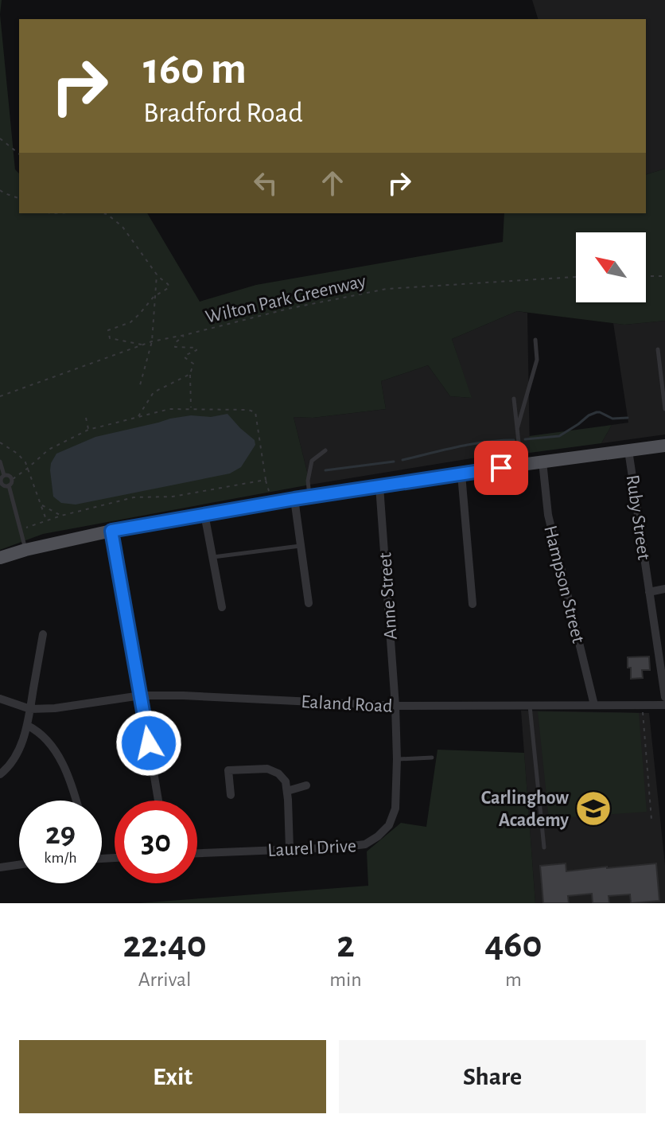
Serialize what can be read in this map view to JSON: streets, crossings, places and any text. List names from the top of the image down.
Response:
{
  "streets": {
    "street": [
      "Ruby Street",
      "Hampson Street",
      "Anne Street",
      "Ealand Road",
      "Laurel Drive"
    ],
    "path": ["Wilton Park Greenway"]
  },
  "crossings": [
    ["Hampson Street", "Ealand Road"],
    ["Anne Street", "Ealand Road"],
    ["Anne Street", "Laurel Drive"],
    ["Ealand Road", "Laurel Drive"]
  ],
  "places": {
    "school or university": ["Carlinghow Academy"]
  },
  "north": "top left",
  "page": {
    "turn": ["160 m", "Bradford Road"],
    "speed": "29 km/h",
    "limit": "30",
    "eta": [
      "22:40",
      "Arrival",
      "2",
      "min",
      "460",
      "m"
    ],
    "buttons": ["Exit", "Share"]
  }
}
